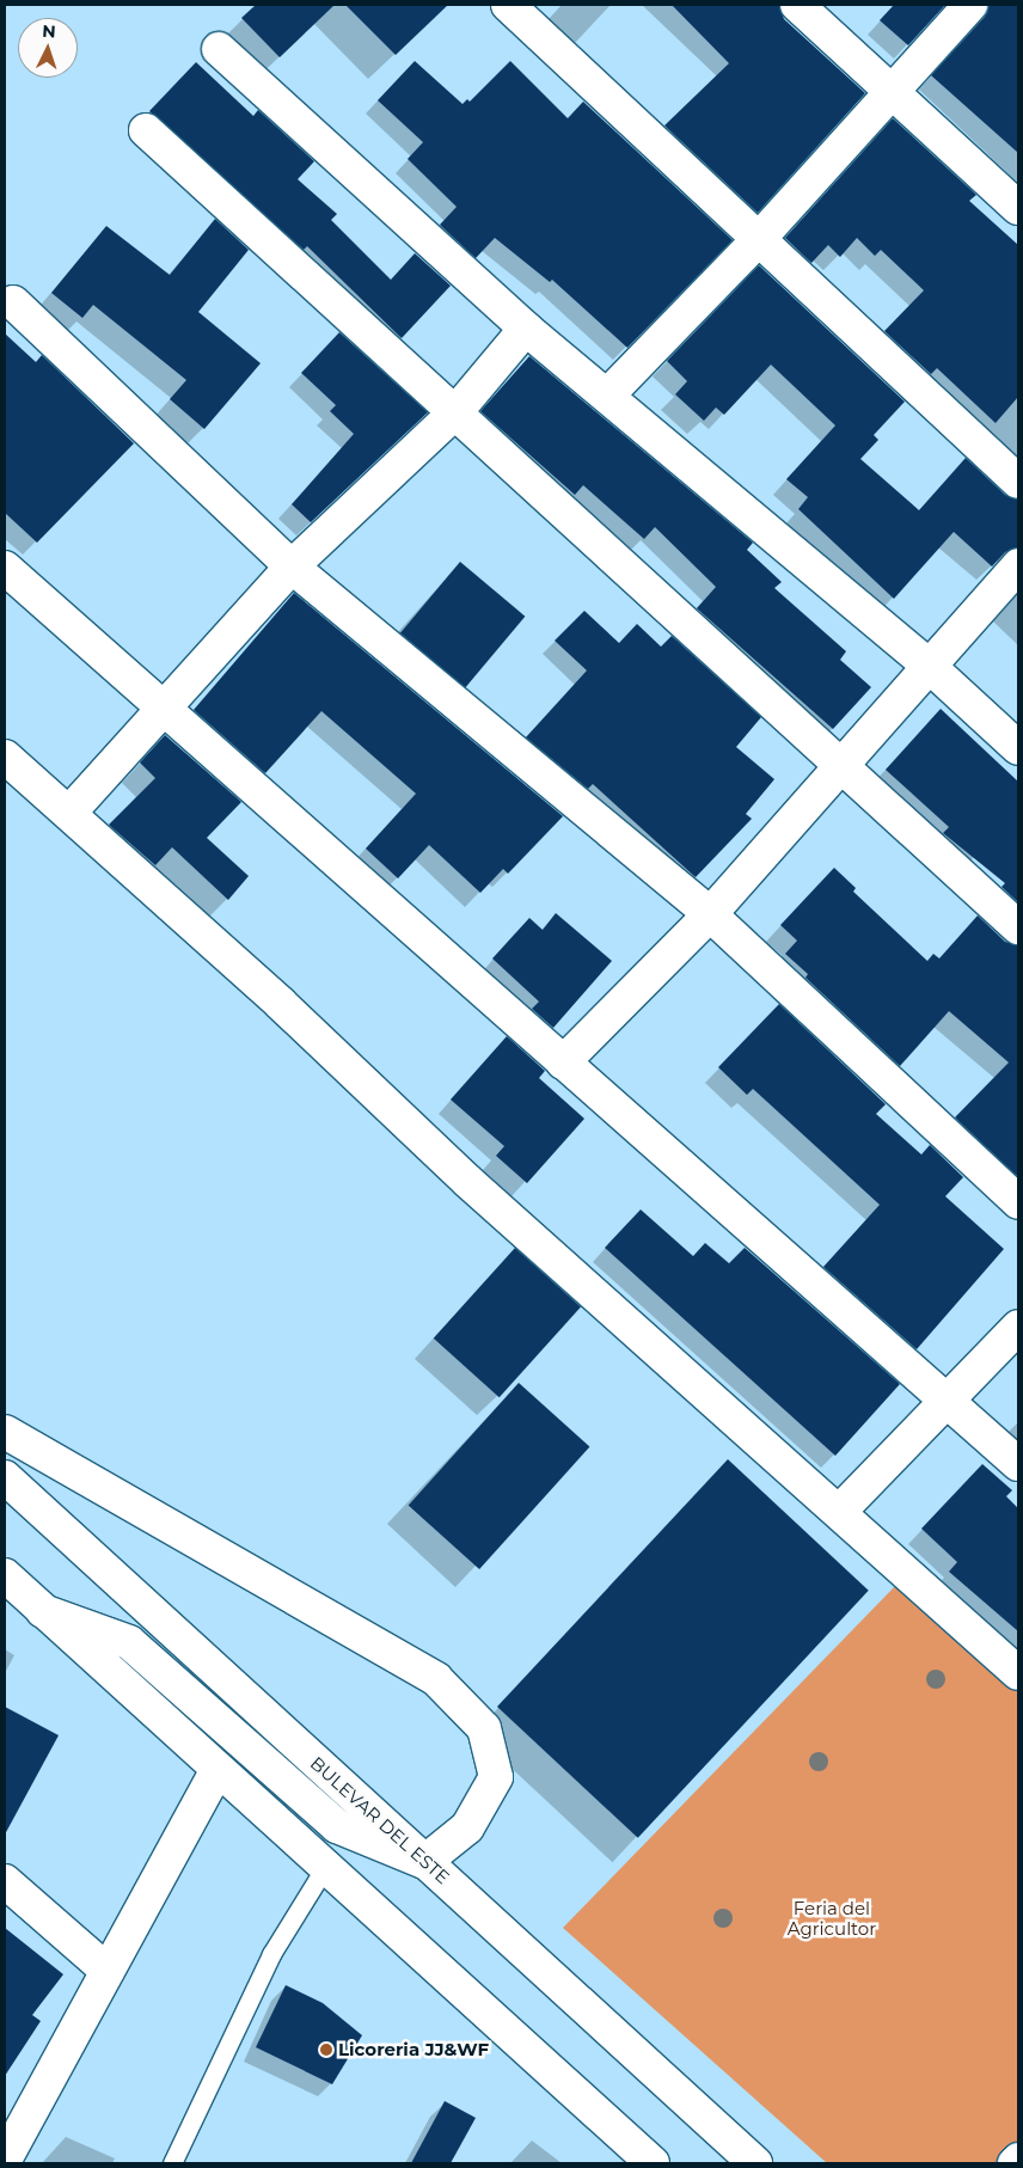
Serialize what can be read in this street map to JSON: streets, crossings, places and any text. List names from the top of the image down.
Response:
{
  "streets": {
    "main road": ["BULEVAR DEL ESTE"]
  },
  "parks": ["Feria del Agricultor"],
  "places": ["Licoreria JJ&WF"],
  "north": "top"
}
